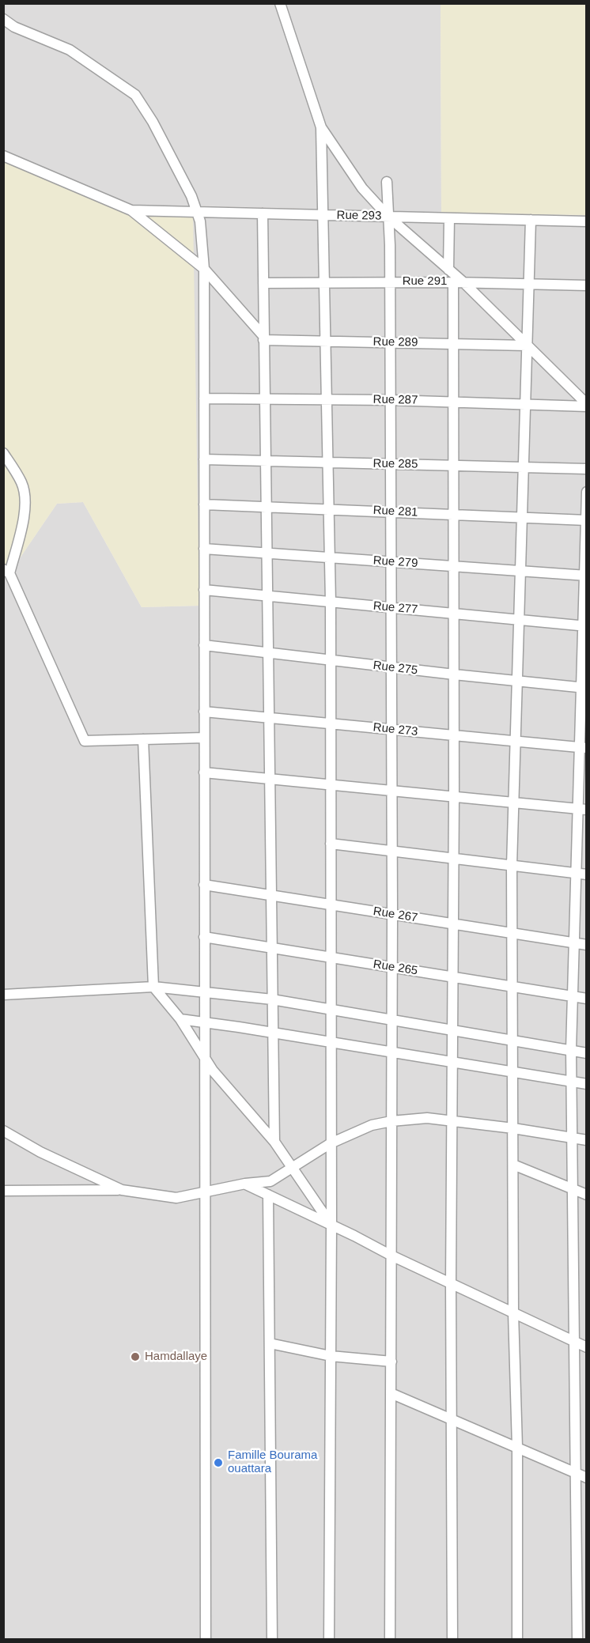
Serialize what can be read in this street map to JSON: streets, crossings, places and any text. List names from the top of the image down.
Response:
{
  "streets": {
    "street": [
      "Rue 293",
      "Rue 291",
      "Rue 289",
      "Rue 287",
      "Rue 285",
      "Rue 281",
      "Rue 279",
      "Rue 277",
      "Rue 275",
      "Rue 273",
      "Rue 267",
      "Rue 265"
    ]
  },
  "places": ["Hamdallaye", "Famille Bourama ouattara"]
}
